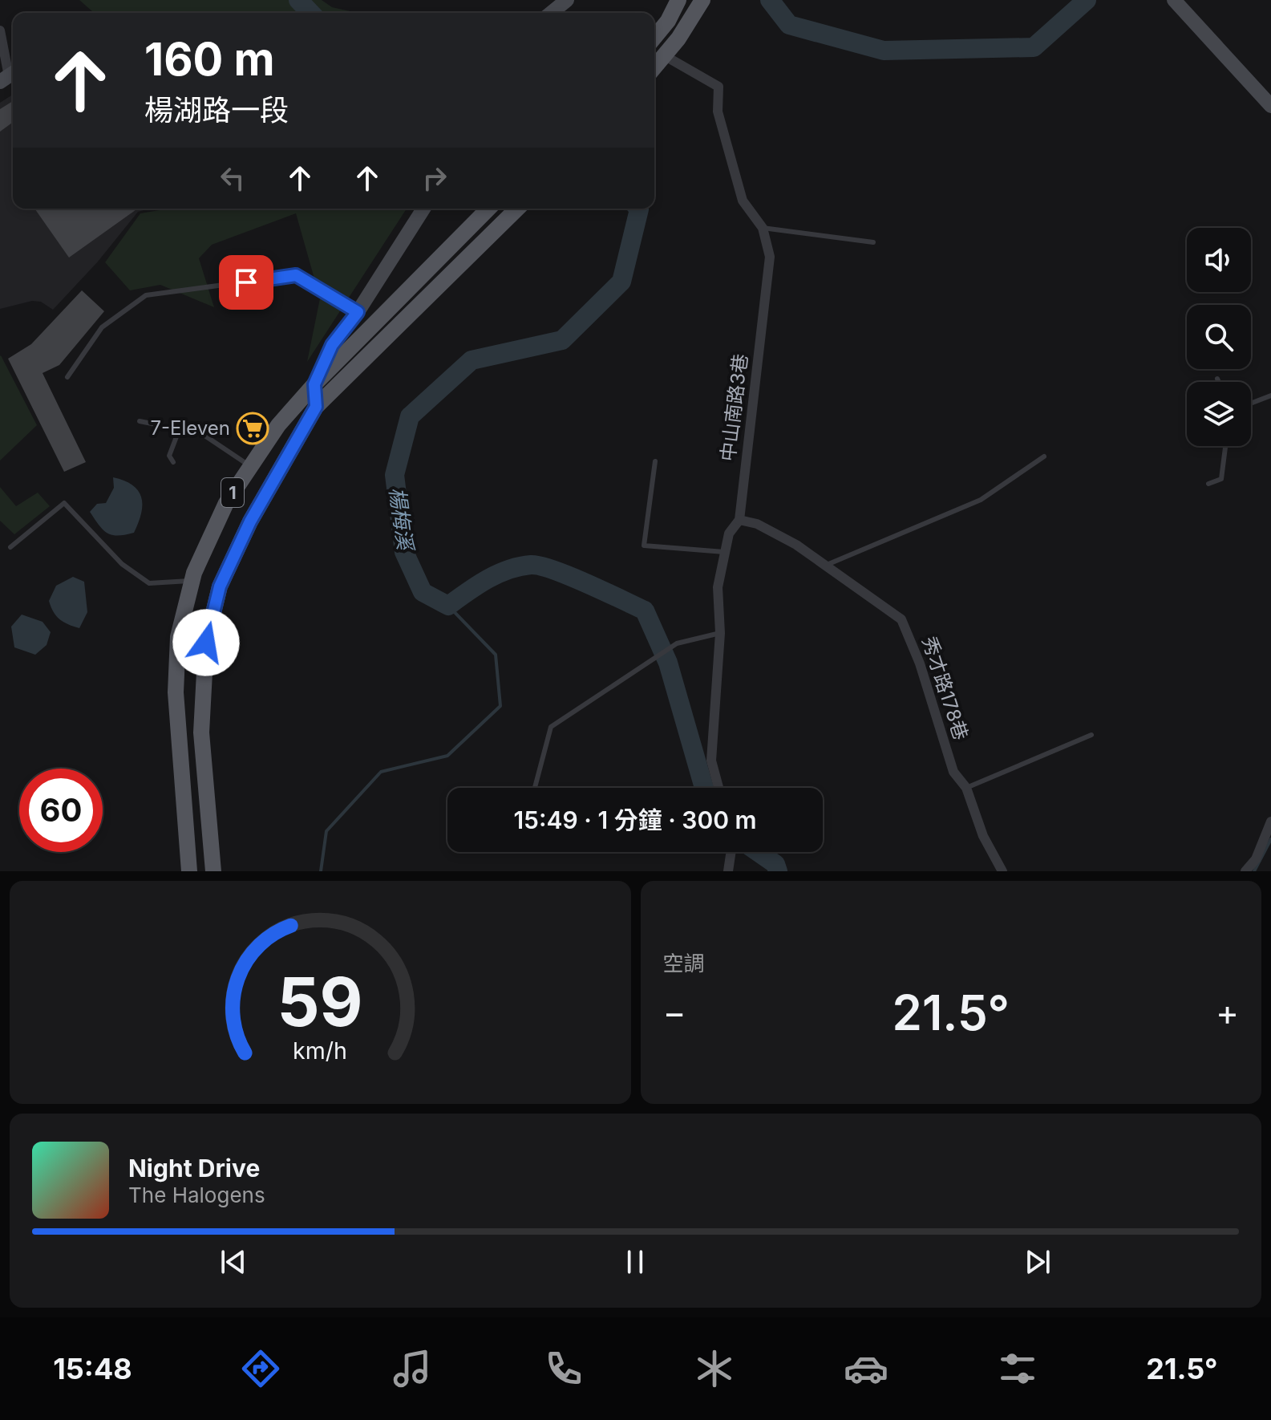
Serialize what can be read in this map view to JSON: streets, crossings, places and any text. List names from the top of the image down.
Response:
{
  "streets": {
    "main road": ["1"],
    "street": ["中山南路3巷", "秀才路178巷"]
  },
  "crossings": [
    ["中山南路3巷", "秀才路178巷"]
  ],
  "water": ["楊梅溪"],
  "places": {
    "supermarket": ["7-Eleven"]
  },
  "page": {
    "turn": ["160 m", "楊湖路一段"],
    "limit": "60",
    "trip": "15:49 · 1 分鐘 · 300 m",
    "tile": "空調",
    "heat": ["−", "21.5°", "+"],
    "song": ["Night Drive", "The Halogens"],
    "tabs": ["15:48", "21.5°"],
    "gauge": ["59", "km/h"]
  }
}
